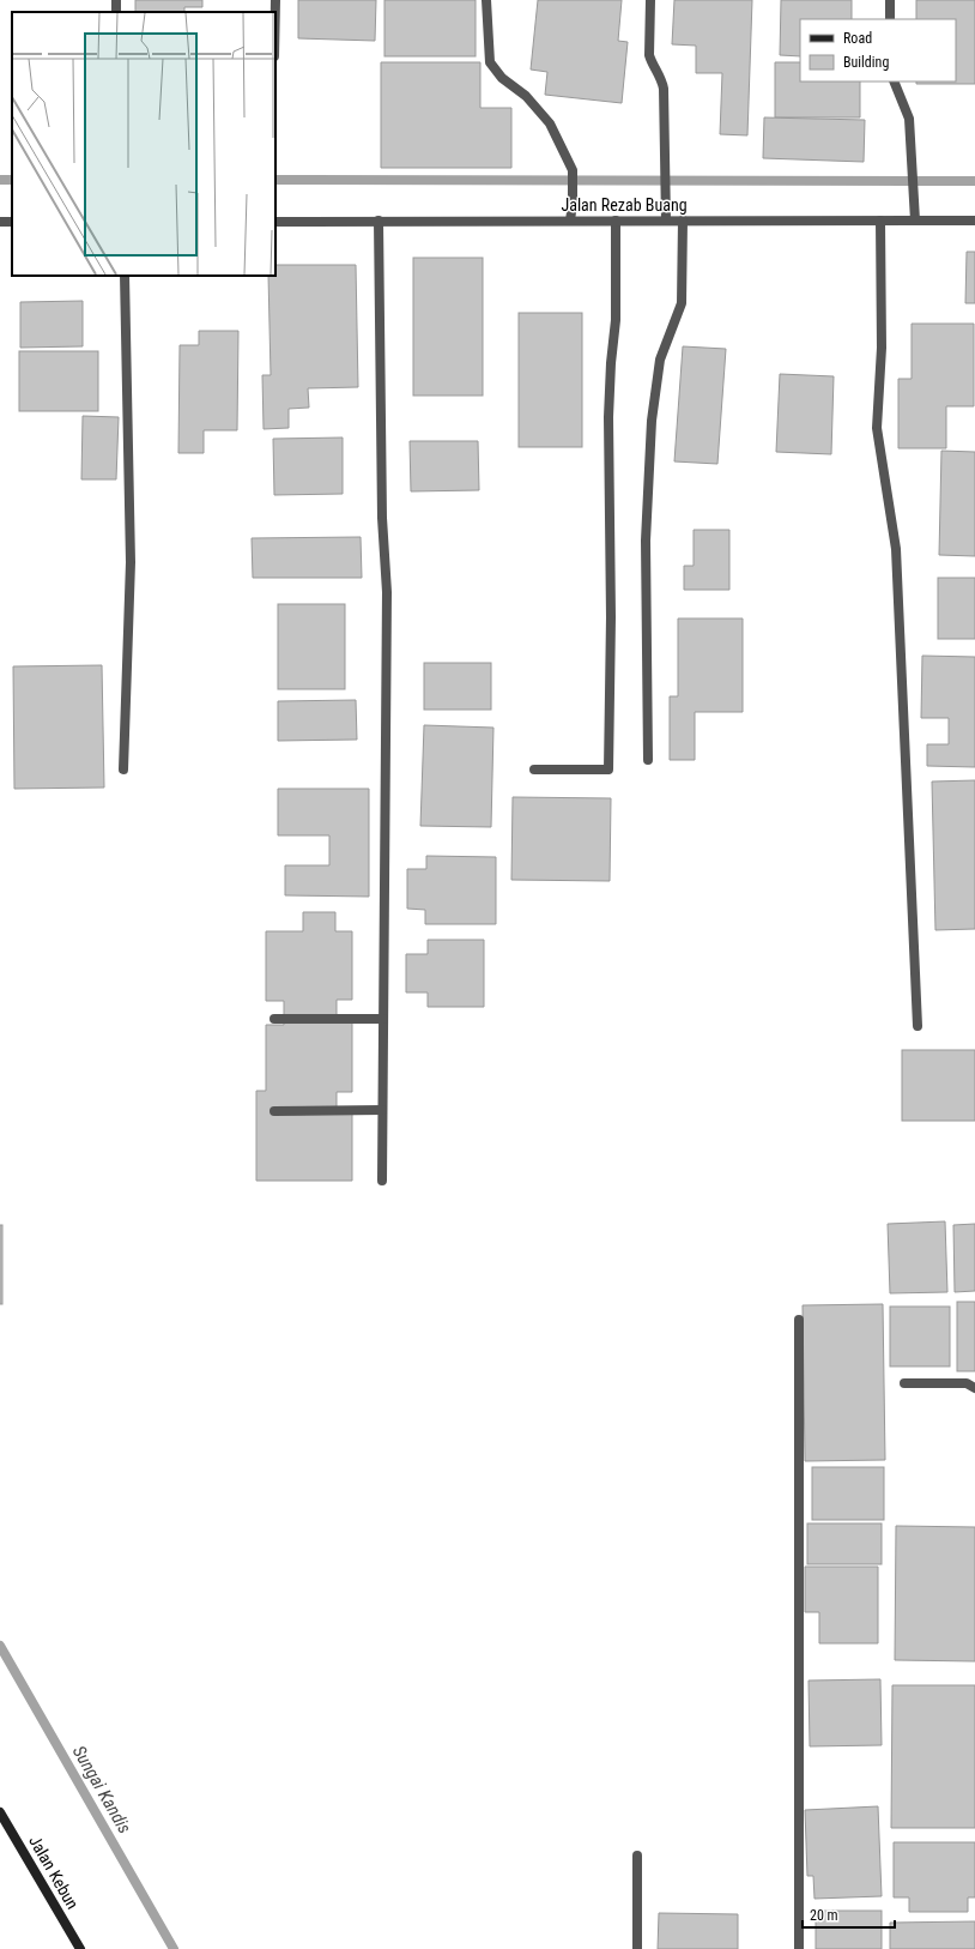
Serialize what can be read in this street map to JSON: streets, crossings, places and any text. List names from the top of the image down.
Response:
{
  "streets": {
    "main road": ["Jalan Kebun"],
    "street": ["Jalan Rezab Buang"]
  },
  "water": ["Sungai Kandis"],
  "legend": ["Road", "Building"],
  "scale_bar": "20 m"
}
